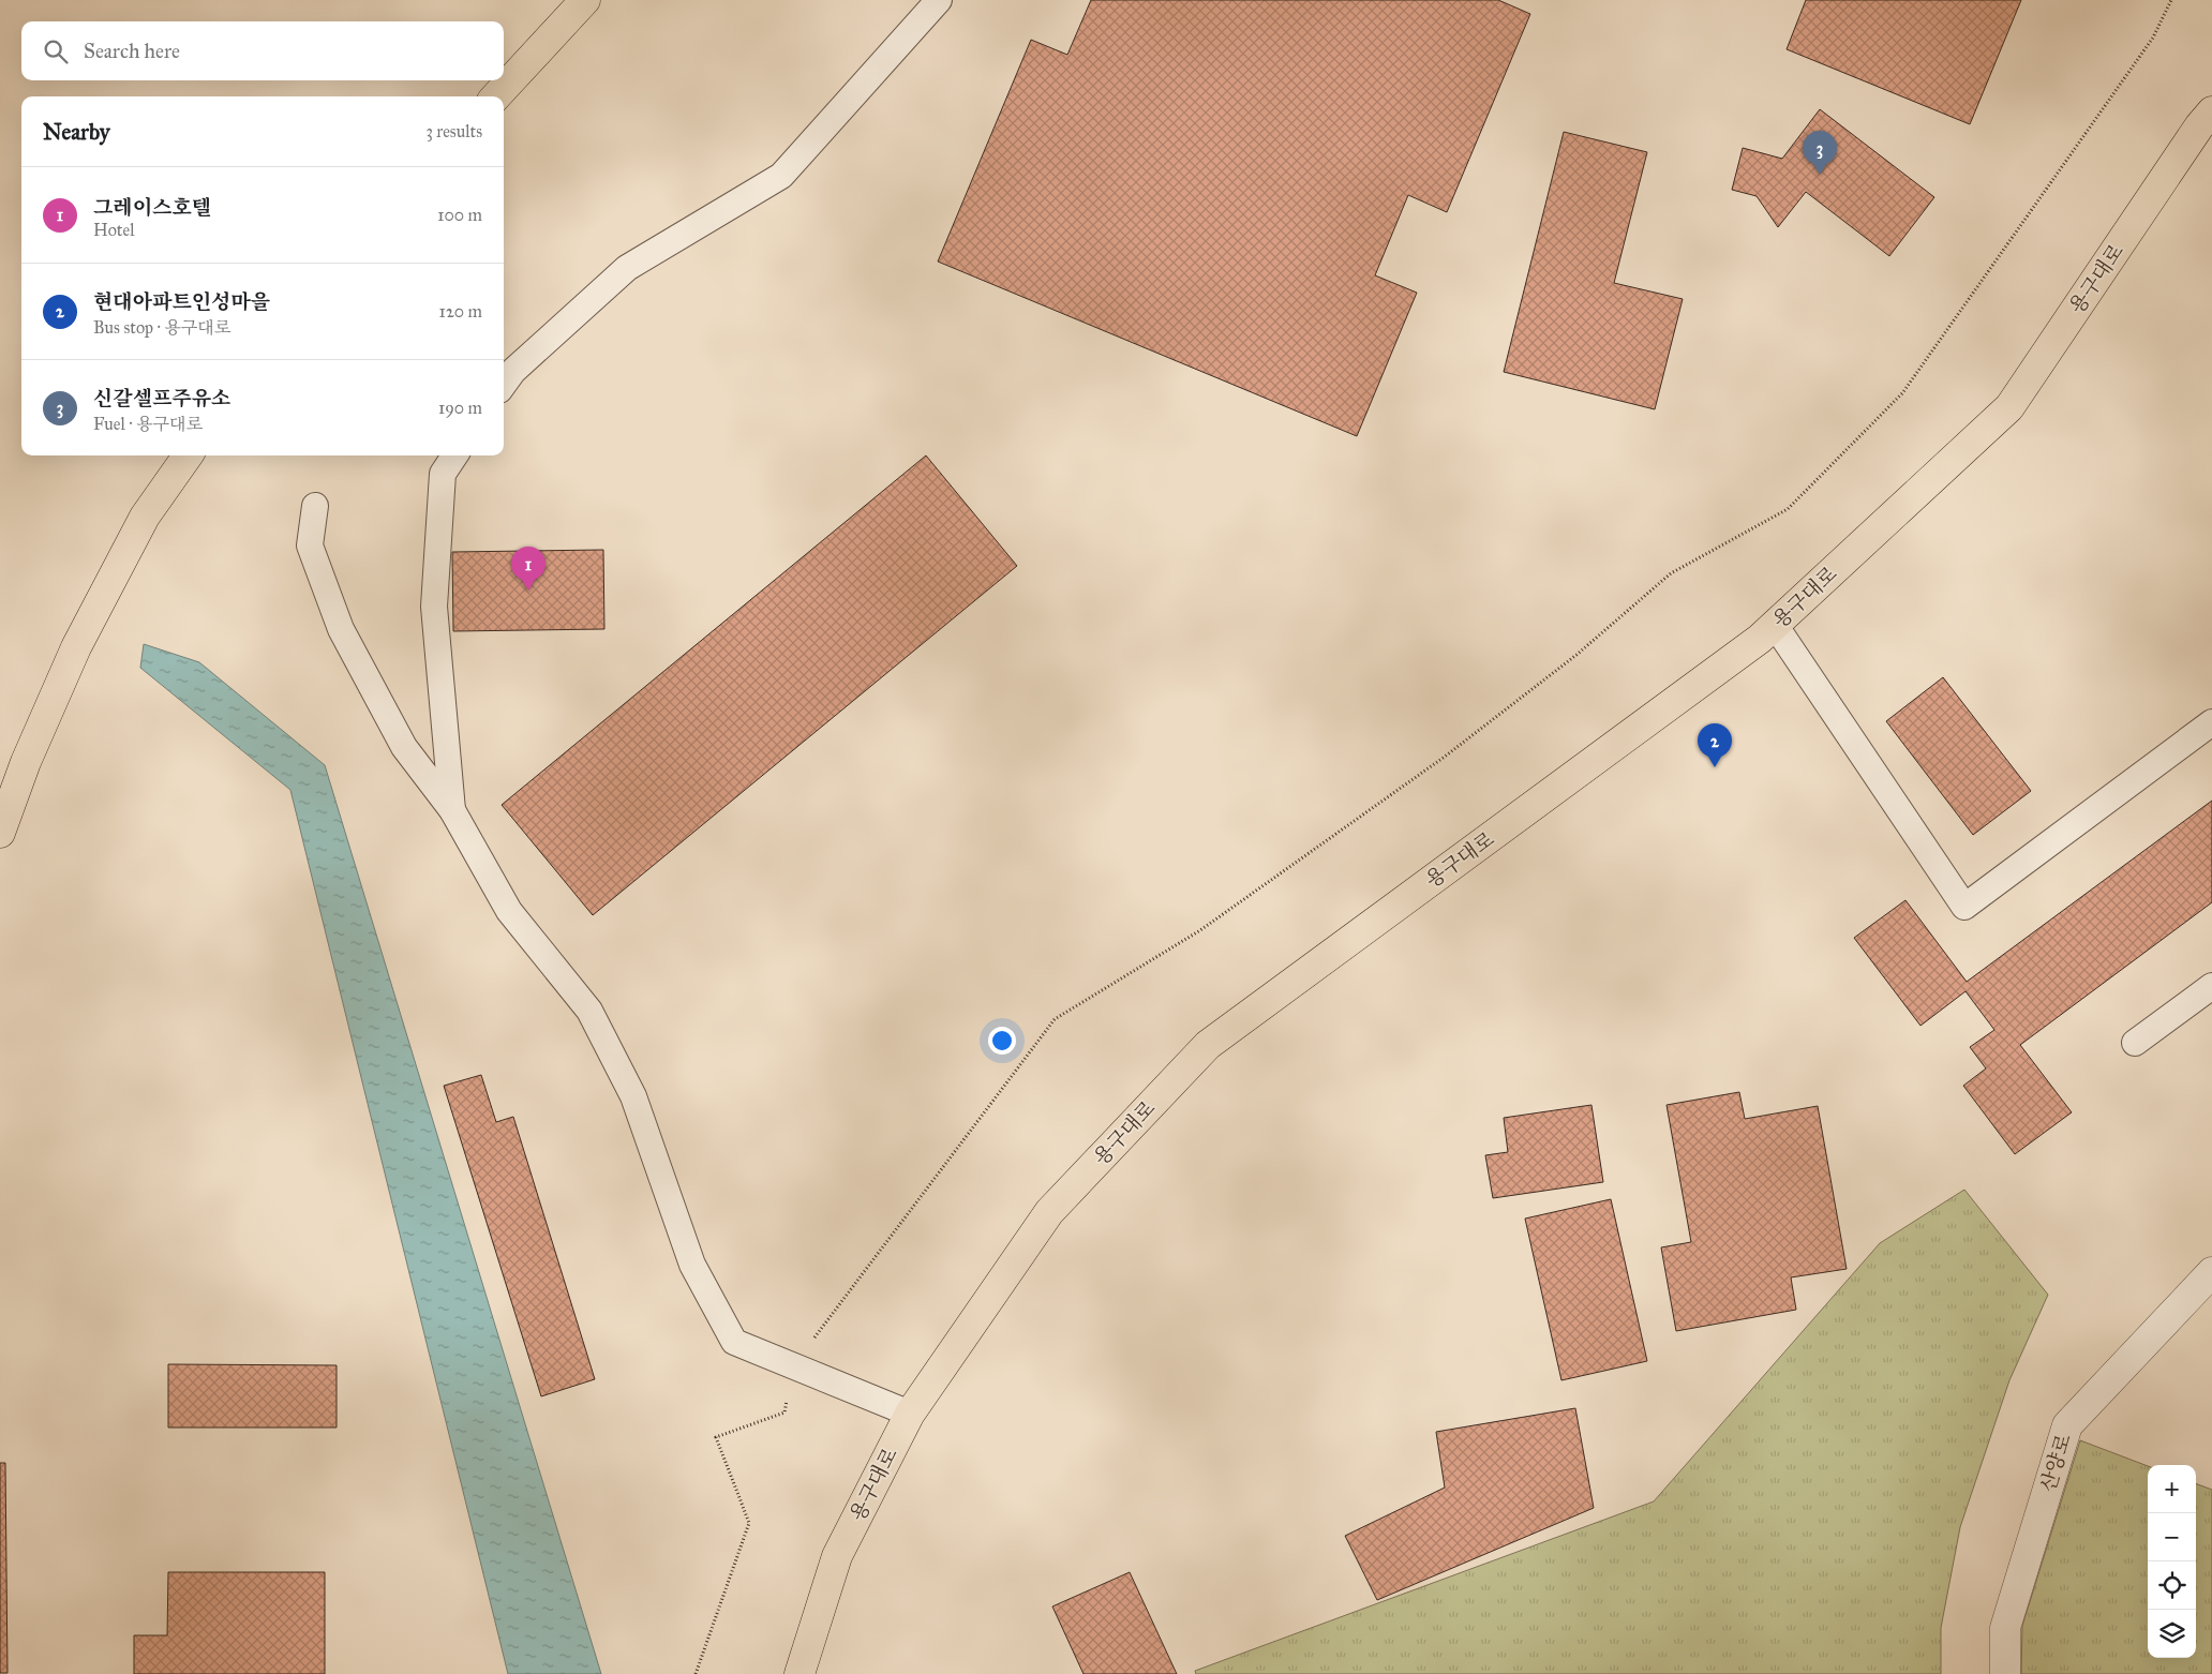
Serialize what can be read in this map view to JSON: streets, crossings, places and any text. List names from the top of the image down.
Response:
{
  "streets": {
    "main road": ["용구대로"],
    "street": ["산양로"]
  },
  "page": {
    "search": "Search here",
    "heading": ["Nearby", "3 results"],
    "pins": ["3", "1", "2"],
    "list": [
      {
        "mark": "1",
        "name": "그레이스호텔",
        "note": "Hotel",
        "value": "100 m"
      },
      {
        "mark": "2",
        "name": "현대아파트인성마을",
        "note": "Bus stop · 용구대로",
        "value": "120 m"
      },
      {
        "mark": "3",
        "name": "신갈셀프주유소",
        "note": "Fuel · 용구대로",
        "value": "190 m"
      }
    ],
    "map_buttons": ["+", "−"]
  }
}
